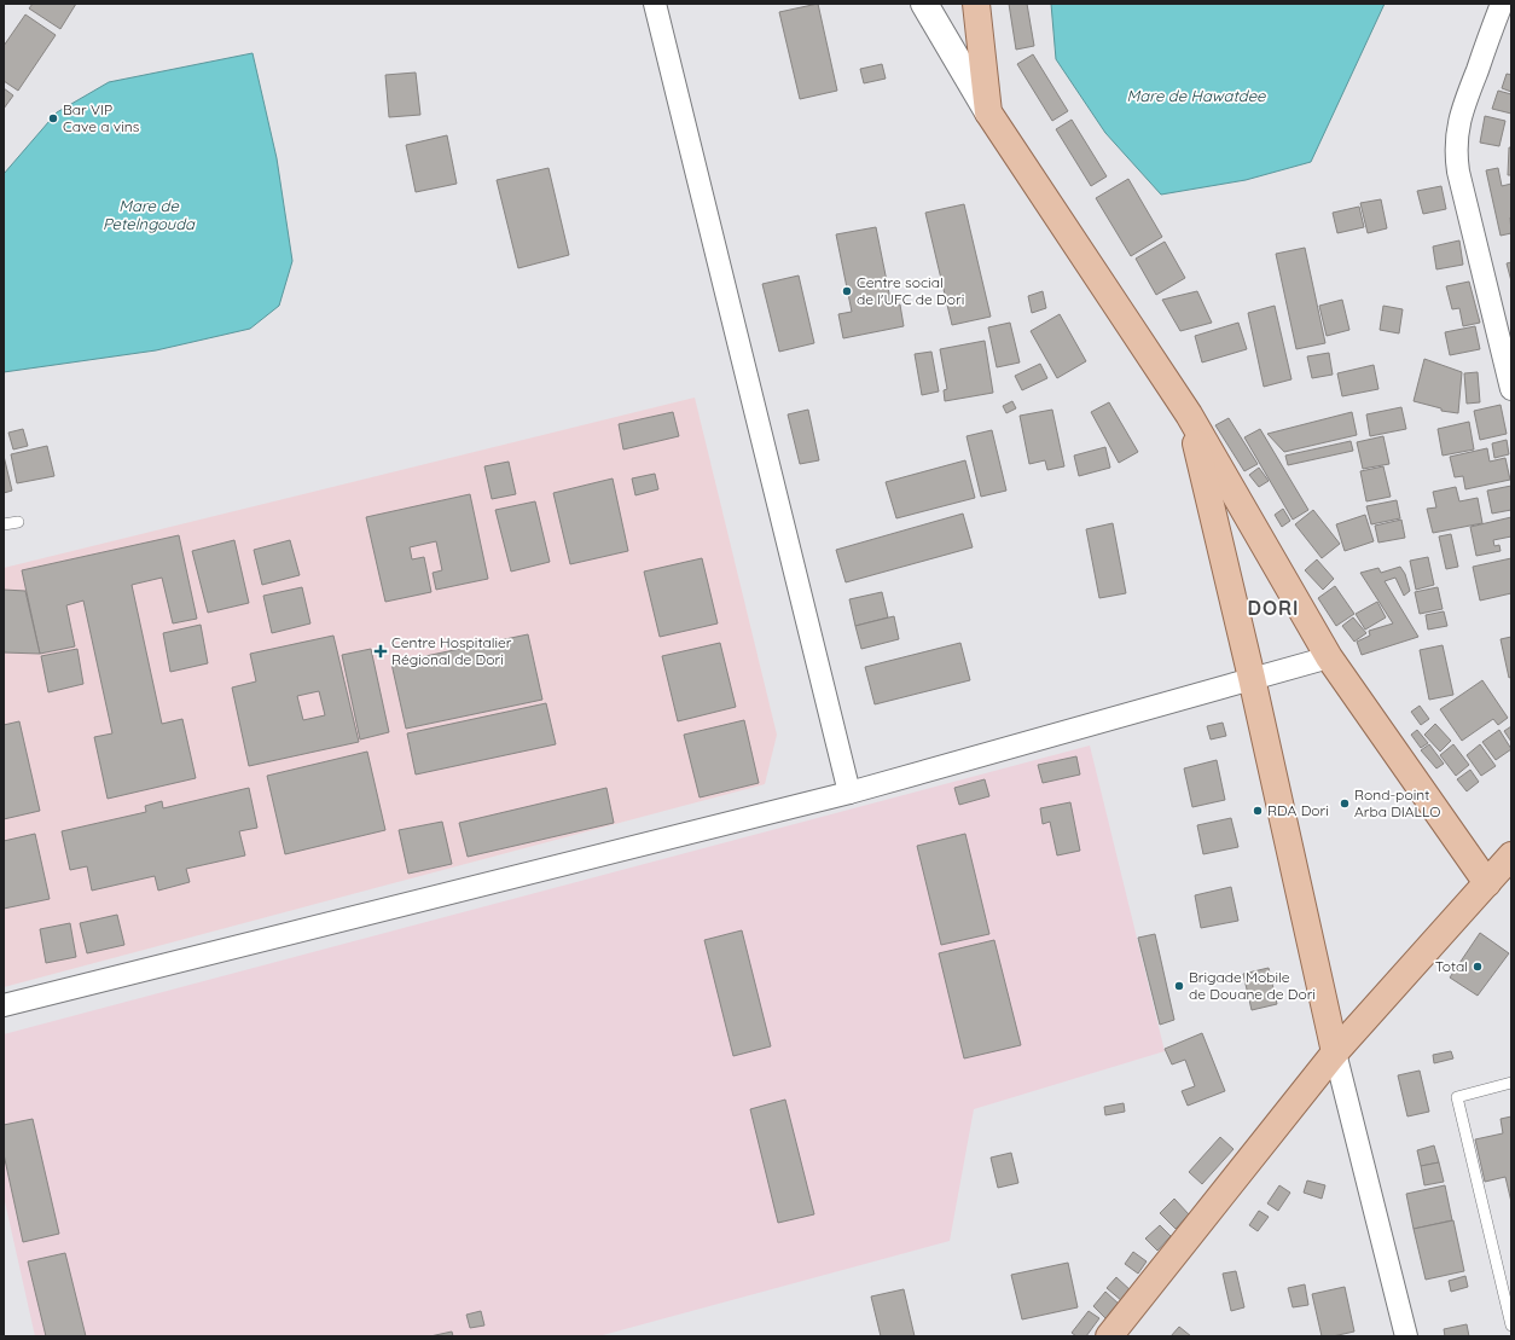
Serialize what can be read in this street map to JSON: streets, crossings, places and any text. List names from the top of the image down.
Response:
{
  "districts": ["DORI"],
  "water": ["Mare de Hawatdee", "Mare de Petelngouda"],
  "places": {
    "other": [
      "Bar VIP Cave a vins",
      "Centre social de l'UFC de Dori",
      "Rond-point Arba DIALLO",
      "RDA Dori",
      "Total",
      "Brigade Mobile de Douane de Dori"
    ],
    "health": ["Centre Hospitalier Régional de Dori"]
  }
}
